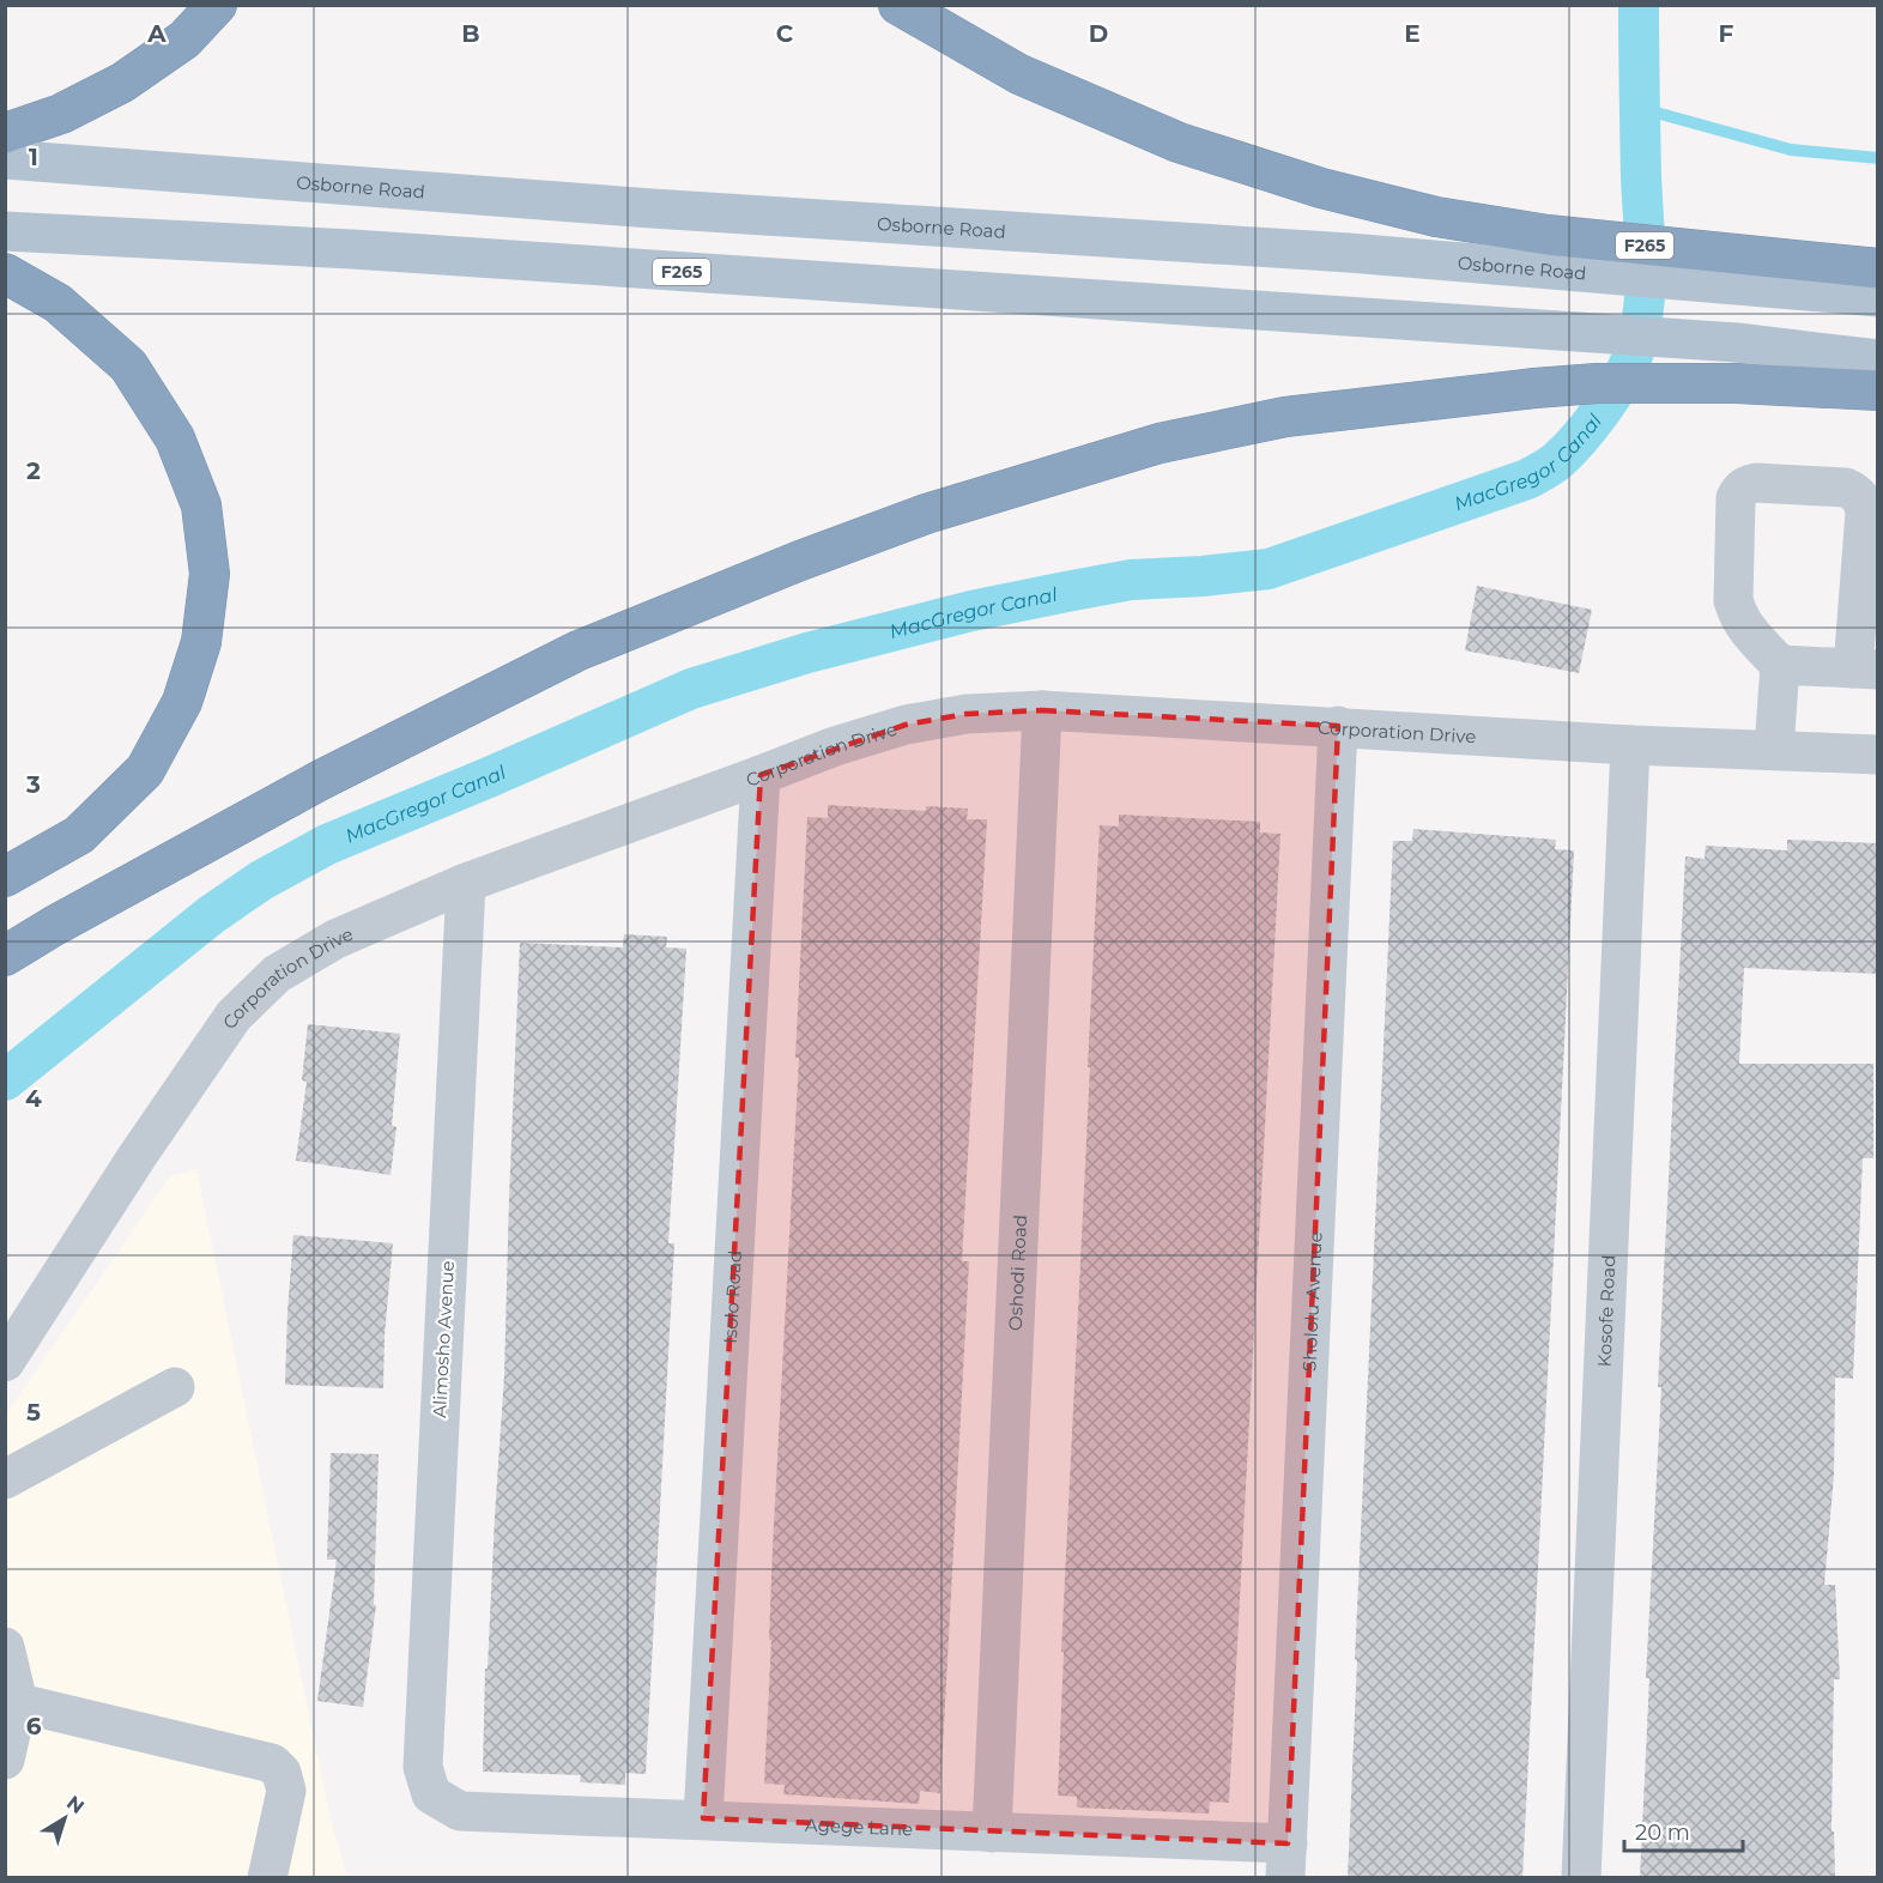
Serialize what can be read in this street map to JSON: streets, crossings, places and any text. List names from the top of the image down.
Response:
{
  "streets": {
    "highway": ["F265"],
    "main road": ["Osborne Road"],
    "street": [
      "Corporation Drive",
      "Oshodi Road",
      "Isolo Road",
      "Shololu Avenue",
      "Kosofe Road",
      "Alimosho Avenue",
      "Agege Lane"
    ]
  },
  "crossings": [
    ["Osborne Road", "F265"],
    ["Corporation Drive", "Oshodi Road"],
    ["Corporation Drive", "Isolo Road"],
    ["Corporation Drive", "Shololu Avenue"],
    ["Corporation Drive", "Kosofe Road"],
    ["Corporation Drive", "Alimosho Avenue"],
    ["Oshodi Road", "Agege Lane"],
    ["Isolo Road", "Agege Lane"],
    ["Shololu Avenue", "Agege Lane"],
    ["Alimosho Avenue", "Agege Lane"]
  ],
  "water": ["MacGregor Canal"],
  "scale_bar": "20 m",
  "north": "top right",
  "grid": {
    "columns": [
      "A",
      "B",
      "C",
      "D",
      "E",
      "F"
    ],
    "rows": [
      "1",
      "2",
      "3",
      "4",
      "5",
      "6"
    ]
  }
}
